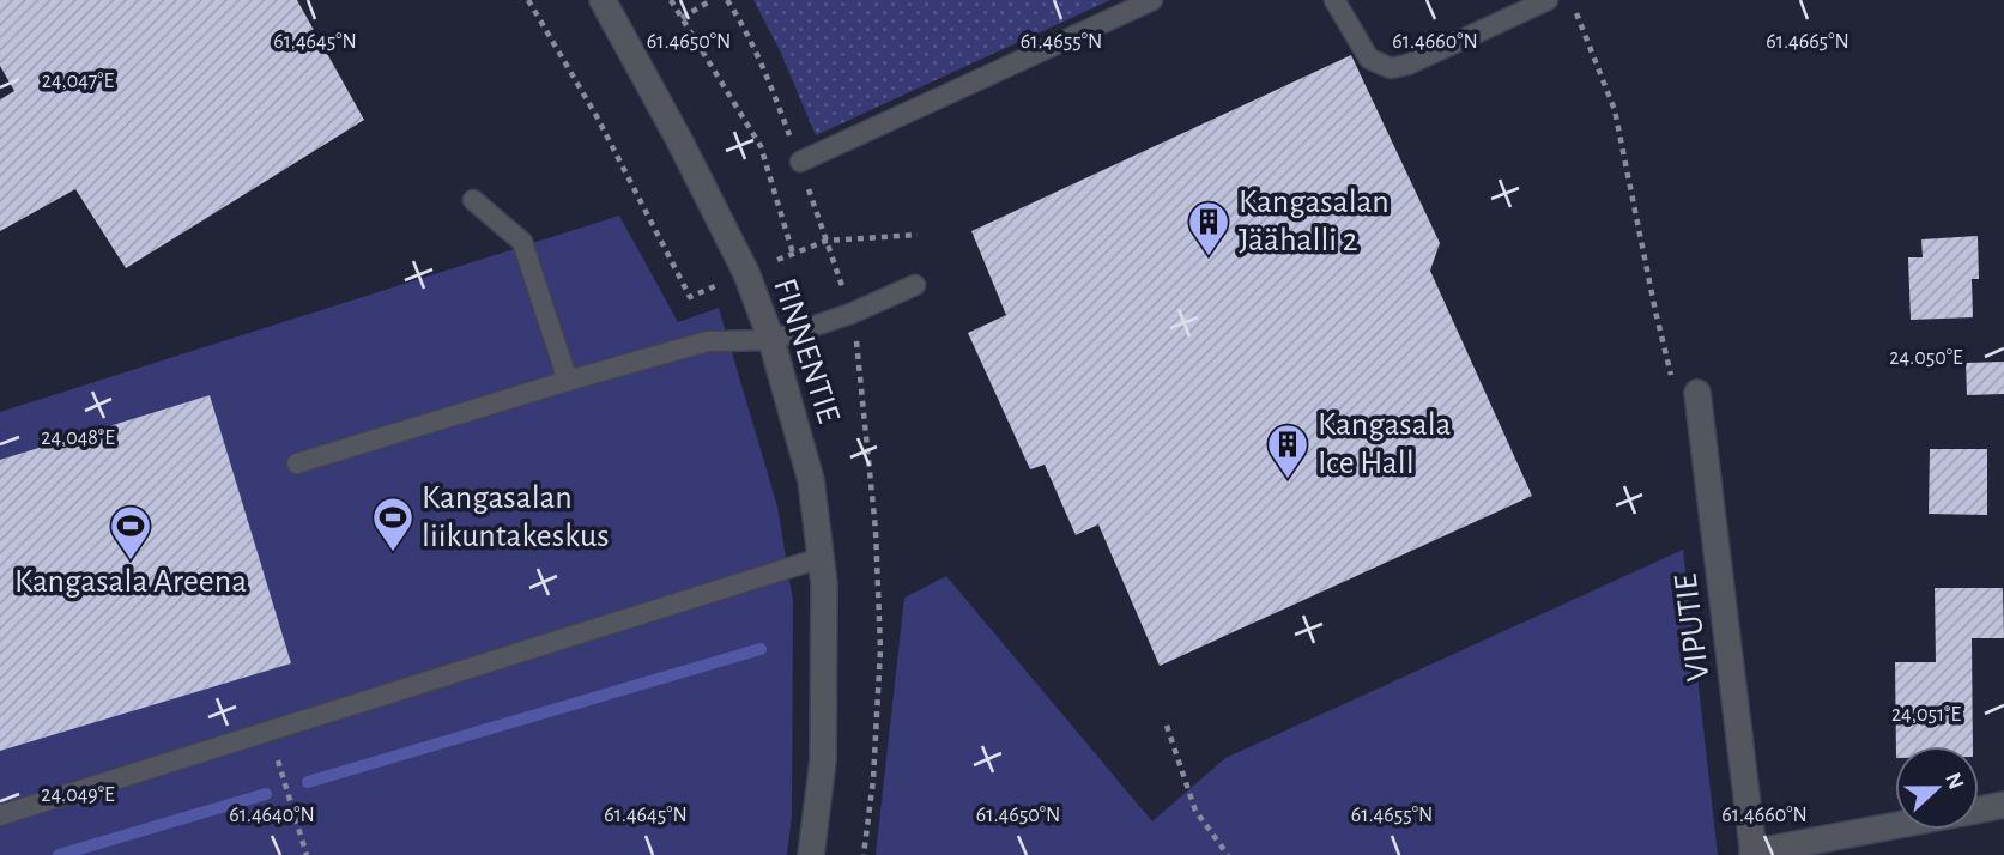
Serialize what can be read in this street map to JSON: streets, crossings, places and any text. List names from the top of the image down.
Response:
{
  "streets": {
    "street": ["FINNENTIE", "VIPUTIE"]
  },
  "places": {
    "building": ["Kangasalan Jäähalli 2", "Kangasala Ice Hall"],
    "sports": ["Kangasalan liikuntakeskus", "Kangasala Areena"]
  },
  "north": "right",
  "coordinates": [
    "61.4645°N",
    "61.4650°N",
    "61.4655°N",
    "61.4660°N",
    "61.4665°N",
    "24.047°E",
    "24.050°E",
    "24.048°E",
    "24.051°E",
    "24.049°E",
    "61.4640°N"
  ]
}
